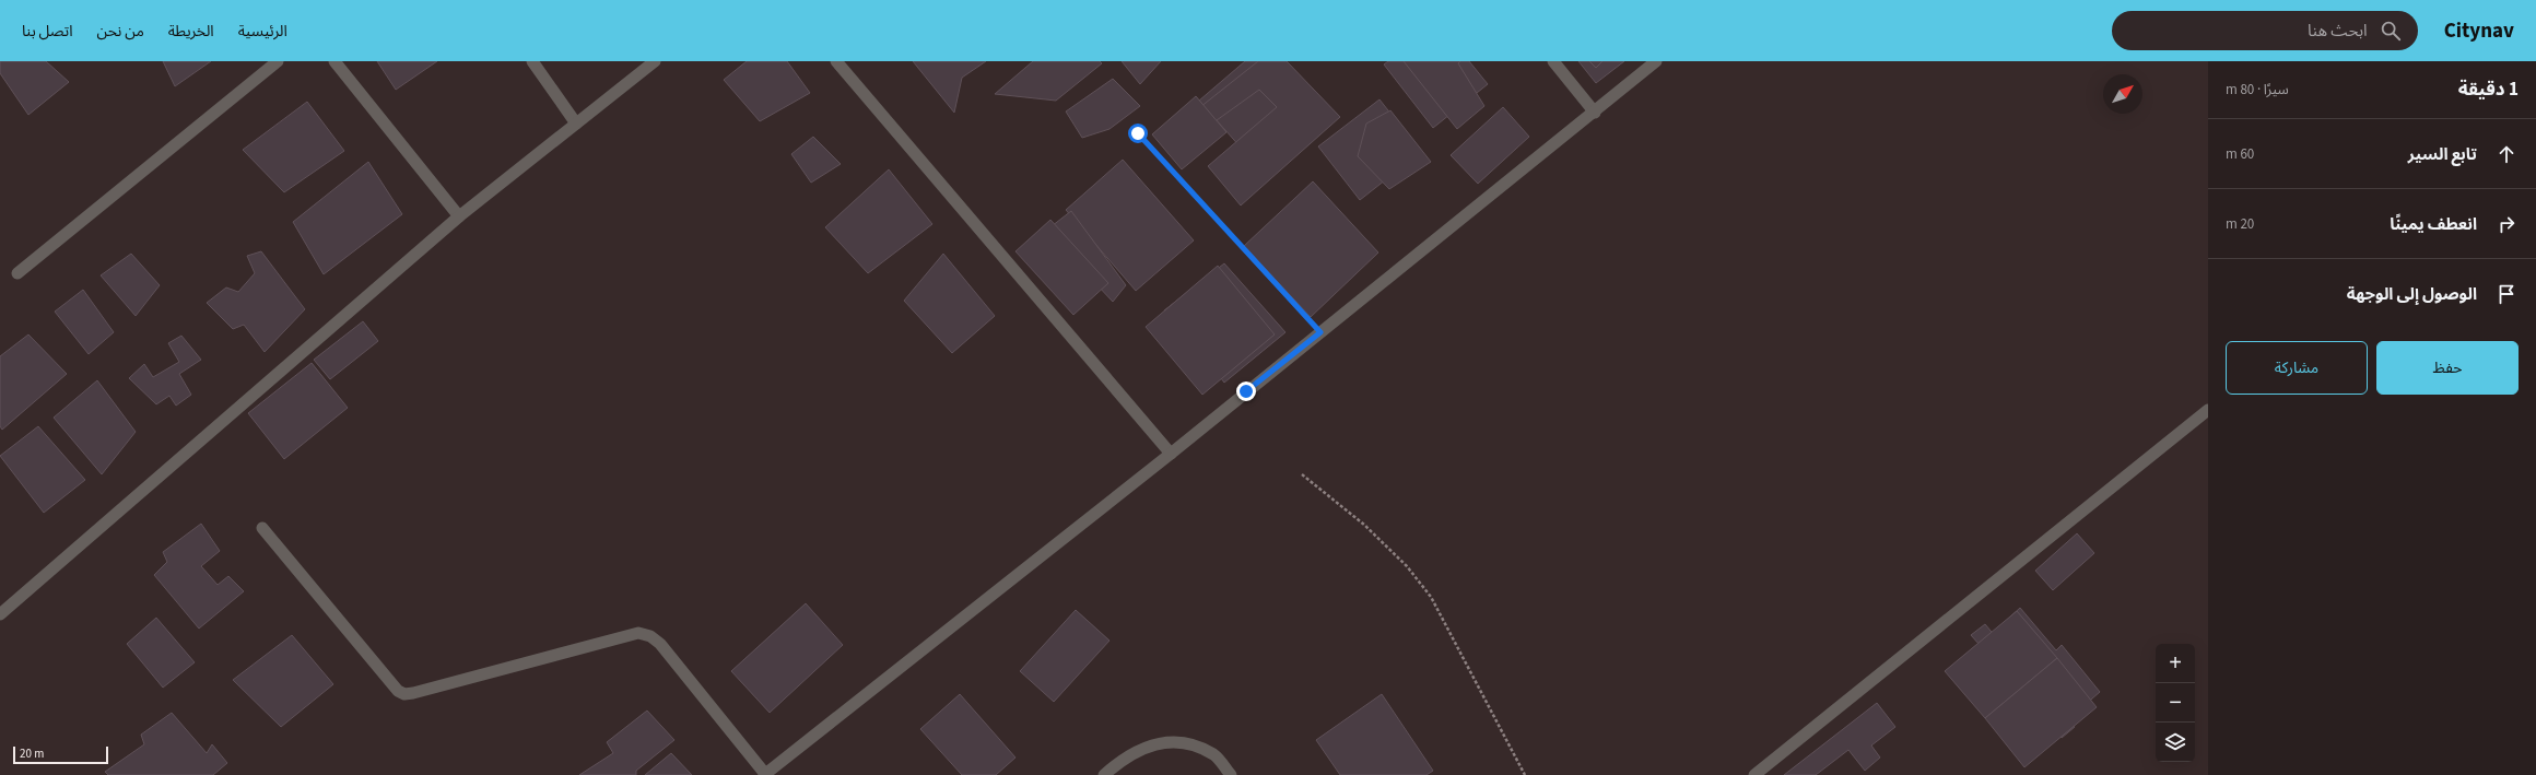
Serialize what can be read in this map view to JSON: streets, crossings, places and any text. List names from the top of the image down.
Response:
{
  "scale_bar": "20 m",
  "north": "top right",
  "page": {
    "header": "Citynav",
    "search": "ابحث هنا",
    "nav": [
      "الرئيسية",
      "الخريطة",
      "من نحن",
      "اتصل بنا"
    ],
    "heading": ["1 دقيقة", "سيرًا · 80 m"],
    "list": [
      ["تابع السير", "60 m"],
      ["انعطف يمينًا", "20 m"],
      "الوصول إلى الوجهة"
    ],
    "buttons": ["حفظ", "مشاركة"],
    "map_buttons": ["+", "−"],
    "scale": "20 m"
  }
}
